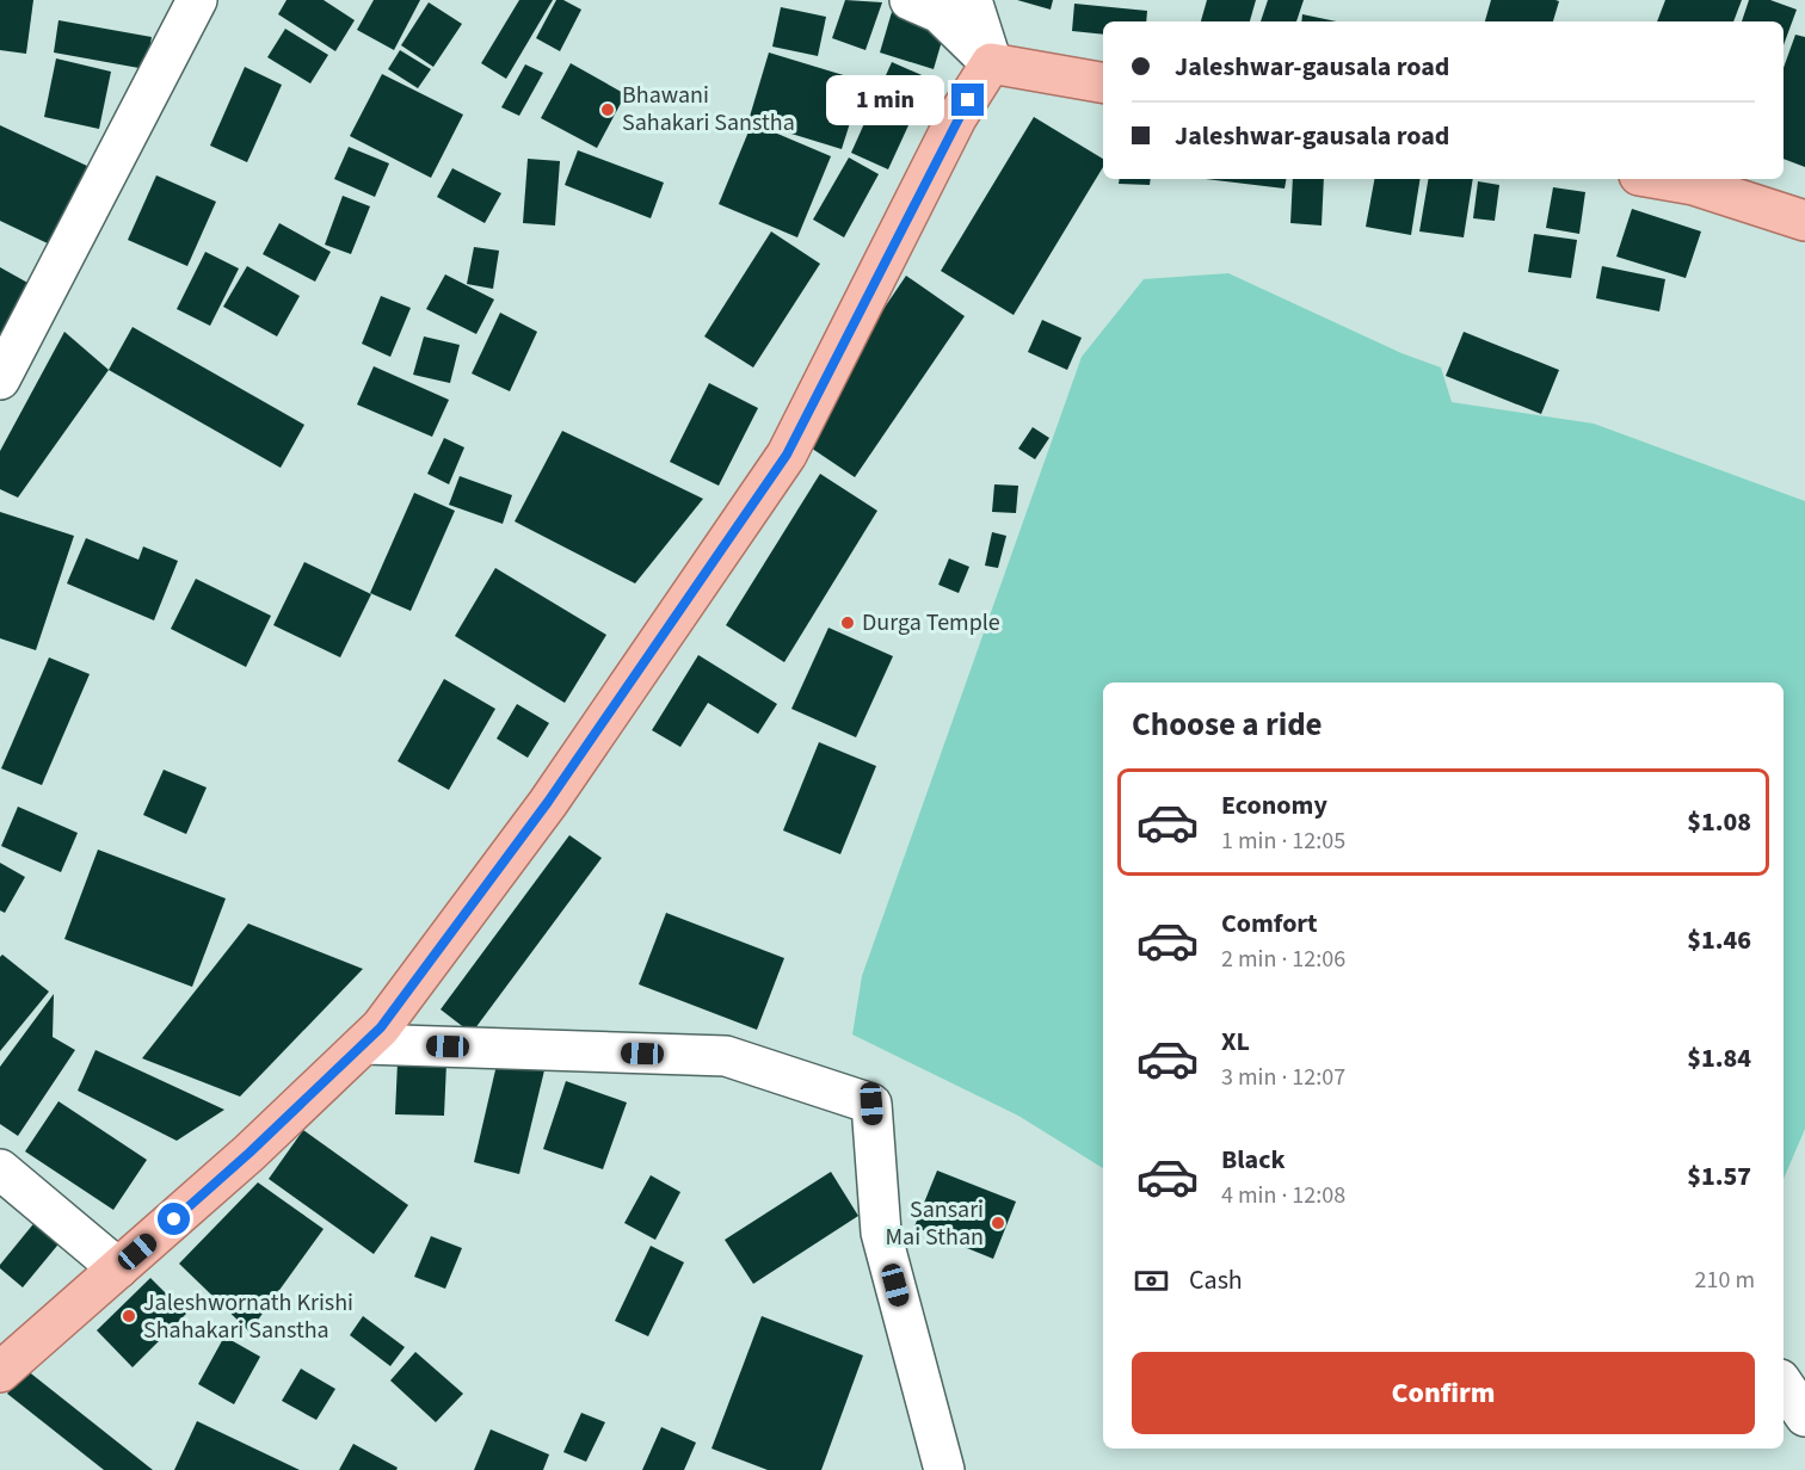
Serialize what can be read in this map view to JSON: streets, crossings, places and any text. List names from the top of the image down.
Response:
{
  "places": [
    "Bhawani Sahakari Sanstha",
    "Durga Temple",
    "Sansari Mai Sthan",
    "Jaleshwornath Krishi Shahakari Sanstha"
  ],
  "page": {
    "banner": ["Jaleshwar-gausala road", "Jaleshwar-gausala road"],
    "bubble": "1 min",
    "heading": "Choose a ride",
    "list": [
      {
        "name": "Economy",
        "note": "1 min · 12:05",
        "value": "$1.08"
      },
      {
        "name": "Comfort",
        "note": "2 min · 12:06",
        "value": "$1.46"
      },
      {
        "name": "XL",
        "note": "3 min · 12:07",
        "value": "$1.84"
      },
      {
        "name": "Black",
        "note": "4 min · 12:08",
        "value": "$1.57"
      }
    ],
    "pay": ["Cash", "210 m"],
    "buttons": "Confirm"
  }
}
